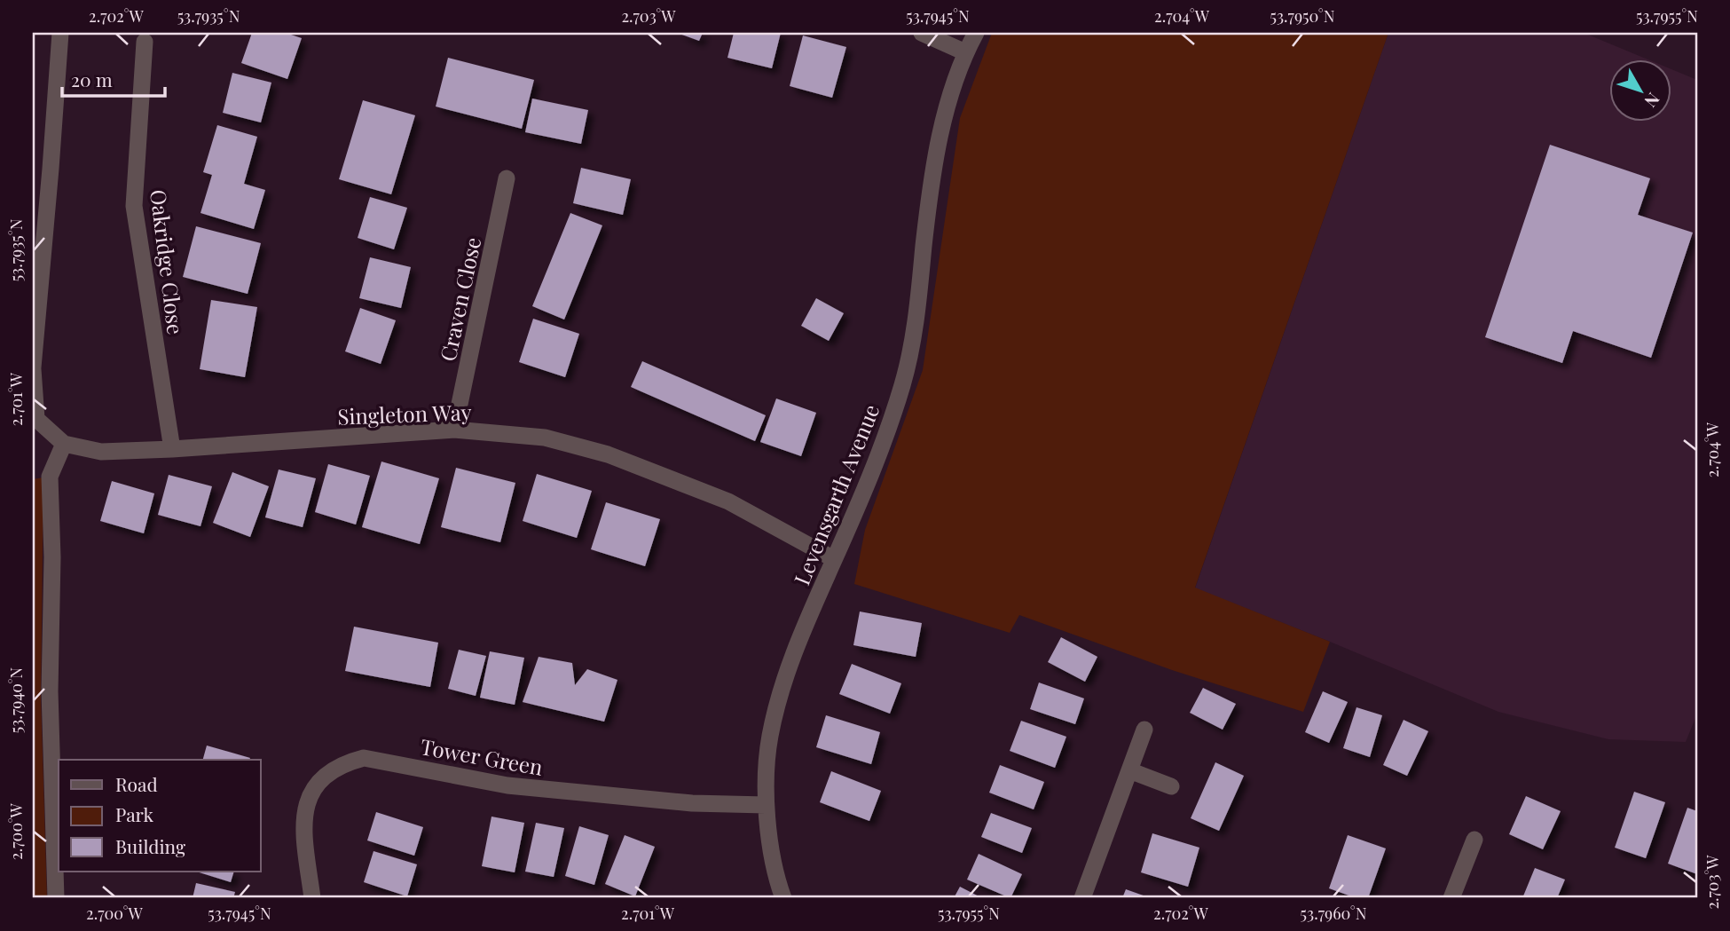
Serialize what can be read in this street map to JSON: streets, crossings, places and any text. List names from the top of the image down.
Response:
{
  "streets": {
    "street": [
      "Oakridge Close",
      "Craven Close",
      "Singleton Way",
      "Levensgarth Avenue",
      "Tower Green"
    ]
  },
  "crossings": [
    ["Oakridge Close", "Singleton Way"],
    ["Craven Close", "Singleton Way"],
    ["Singleton Way", "Levensgarth Avenue"],
    ["Levensgarth Avenue", "Tower Green"]
  ],
  "legend": ["Road", "Park", "Building"],
  "scale_bar": "20 m",
  "north": "bottom right",
  "coordinates": [
    "2.702°W",
    "53.7935°N",
    "2.703°W",
    "53.7945°N",
    "2.704°W",
    "53.7950°N",
    "53.7955°N",
    "2.701°W",
    "53.7940°N",
    "2.700°W",
    "53.7960°N"
  ]
}
